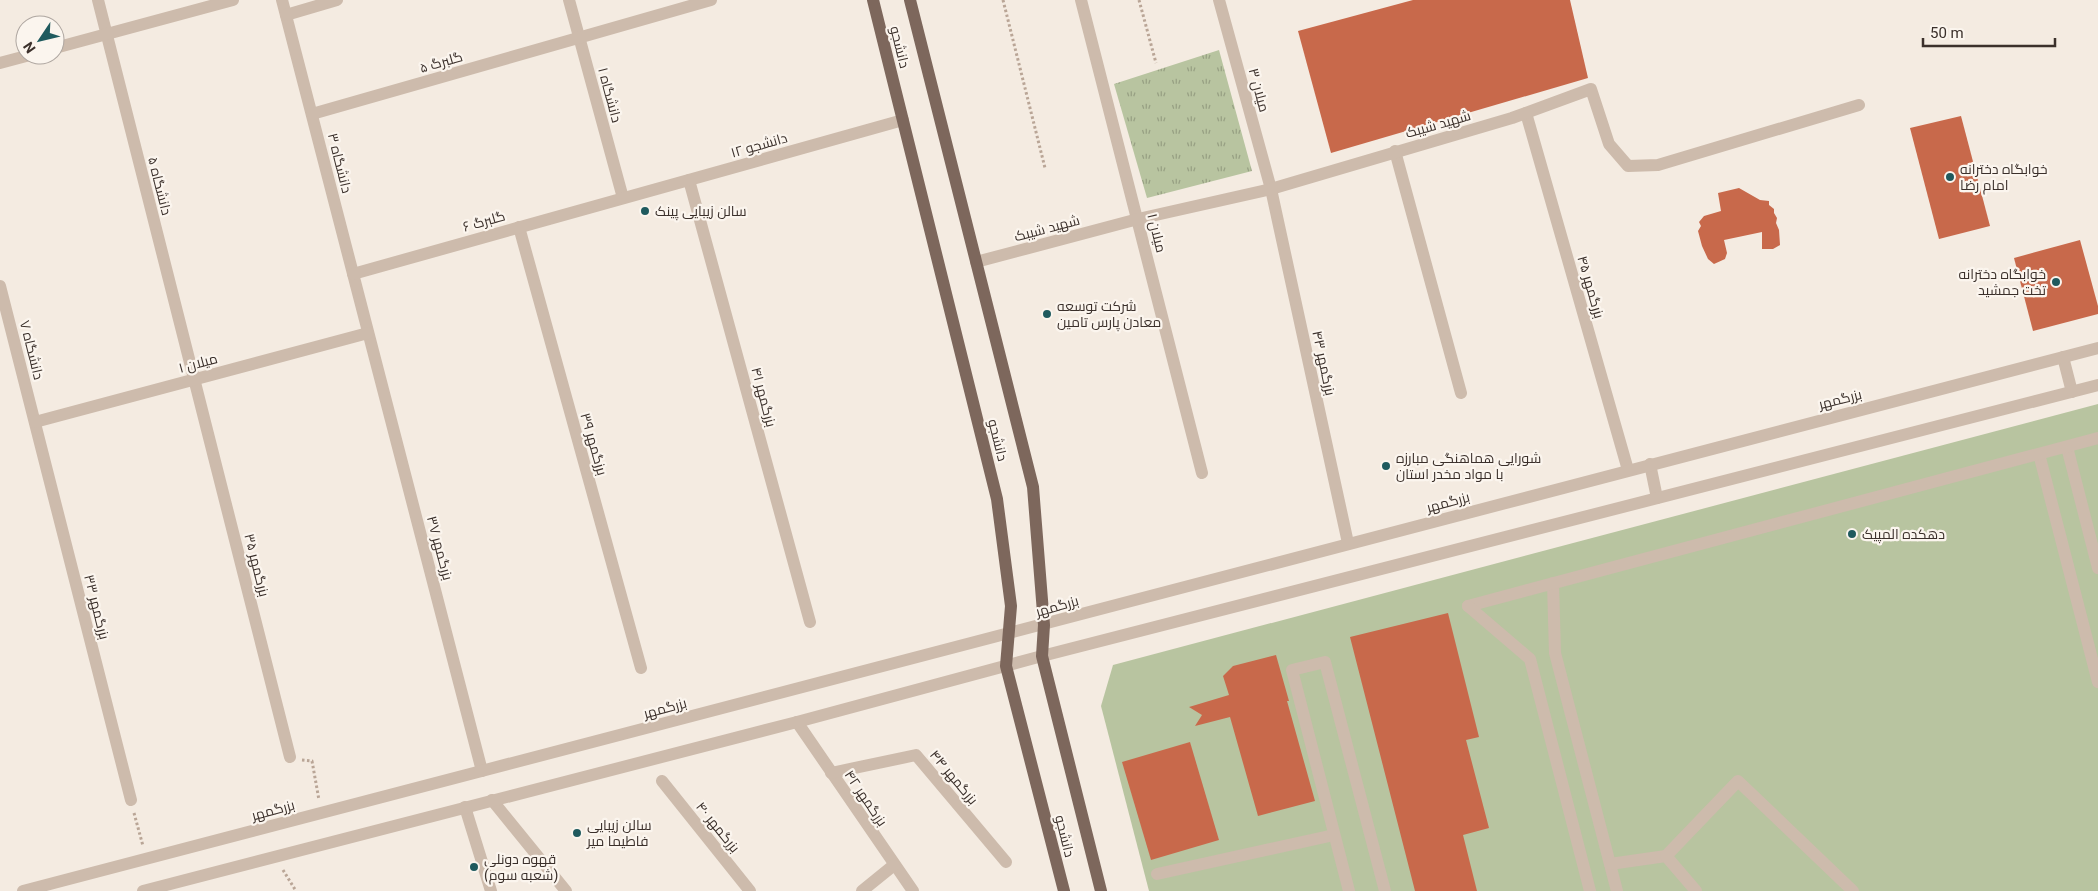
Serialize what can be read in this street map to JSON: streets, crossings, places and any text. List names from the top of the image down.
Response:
{
  "streets": {
    "main road": ["دانشجو"],
    "street": [
      "گلبرگ ۵",
      "میلان ۳",
      "دانشگاه ۱",
      "شهید شیبک",
      "دانشجو ۱۲",
      "دانشگاه ۳",
      "دانشگاه ۵",
      "گلبرگ ۶",
      "میلان ۱",
      "بزرگمهر ۴۵",
      "دانشگاه ۷",
      "بزرگمهر ۴۳",
      "بزرگمهر ۴۱",
      "بزرگمهر",
      "برزگمهر ۳۹",
      "بزرگمهر ۳۷",
      "بزرگمهر ۳۵",
      "بزرگمهر ۳۳",
      "بزرگمهر ۴۴",
      "بزرگمهر ۴۲",
      "بزرگمهر ۴۰"
    ]
  },
  "crossings": [
    ["دانشجو", "شهید شیبک"],
    ["دانشجو", "دانشجو ۱۲"],
    ["دانشجو", "بزرگمهر"],
    ["گلبرگ ۵", "دانشگاه ۱"],
    ["گلبرگ ۵", "دانشگاه ۳"],
    ["میلان ۳", "شهید شیبک"],
    ["میلان ۳", "بزرگمهر ۴۳"],
    ["دانشگاه ۱", "دانشجو ۱۲"],
    ["دانشگاه ۱", "گلبرگ ۶"],
    ["شهید شیبک", "میلان ۱"],
    ["شهید شیبک", "بزرگمهر ۴۵"],
    ["شهید شیبک", "بزرگمهر ۴۳"],
    ["دانشجو ۱۲", "گلبرگ ۶"],
    ["دانشجو ۱۲", "بزرگمهر ۴۱"],
    ["دانشگاه ۳", "گلبرگ ۶"],
    ["دانشگاه ۳", "میلان ۱"],
    ["دانشگاه ۳", "بزرگمهر ۳۷"],
    ["دانشگاه ۵", "میلان ۱"],
    ["دانشگاه ۵", "بزرگمهر ۳۵"],
    ["گلبرگ ۶", "برزگمهر ۳۹"],
    ["میلان ۱", "دانشگاه ۷"],
    ["میلان ۱", "بزرگمهر ۳۷"],
    ["میلان ۱", "بزرگمهر ۳۵"],
    ["میلان ۱", "بزرگمهر ۳۳"],
    ["بزرگمهر ۴۵", "بزرگمهر"],
    ["دانشگاه ۷", "بزرگمهر ۳۳"],
    ["بزرگمهر ۴۳", "بزرگمهر"],
    ["بزرگمهر", "بزرگمهر ۳۷"],
    ["بزرگمهر ۴۴", "بزرگمهر ۴۲"]
  ],
  "places": [
    "خوابگاه دخترانه امام رضا",
    "سالن زیبایی پینک",
    "خوابگاه دخترانه تخت جمشید",
    "شرکت توسعه معادن پارس تامین",
    "شورایی هماهنگی مبارزه با مواد مخدر استان",
    "دهکده المپیک",
    "سالن زیبایی فاطیما میر",
    "قهوه دونلی (شعبه سوم)"
  ],
  "scale_bar": "50 m",
  "north": "bottom left"
}
